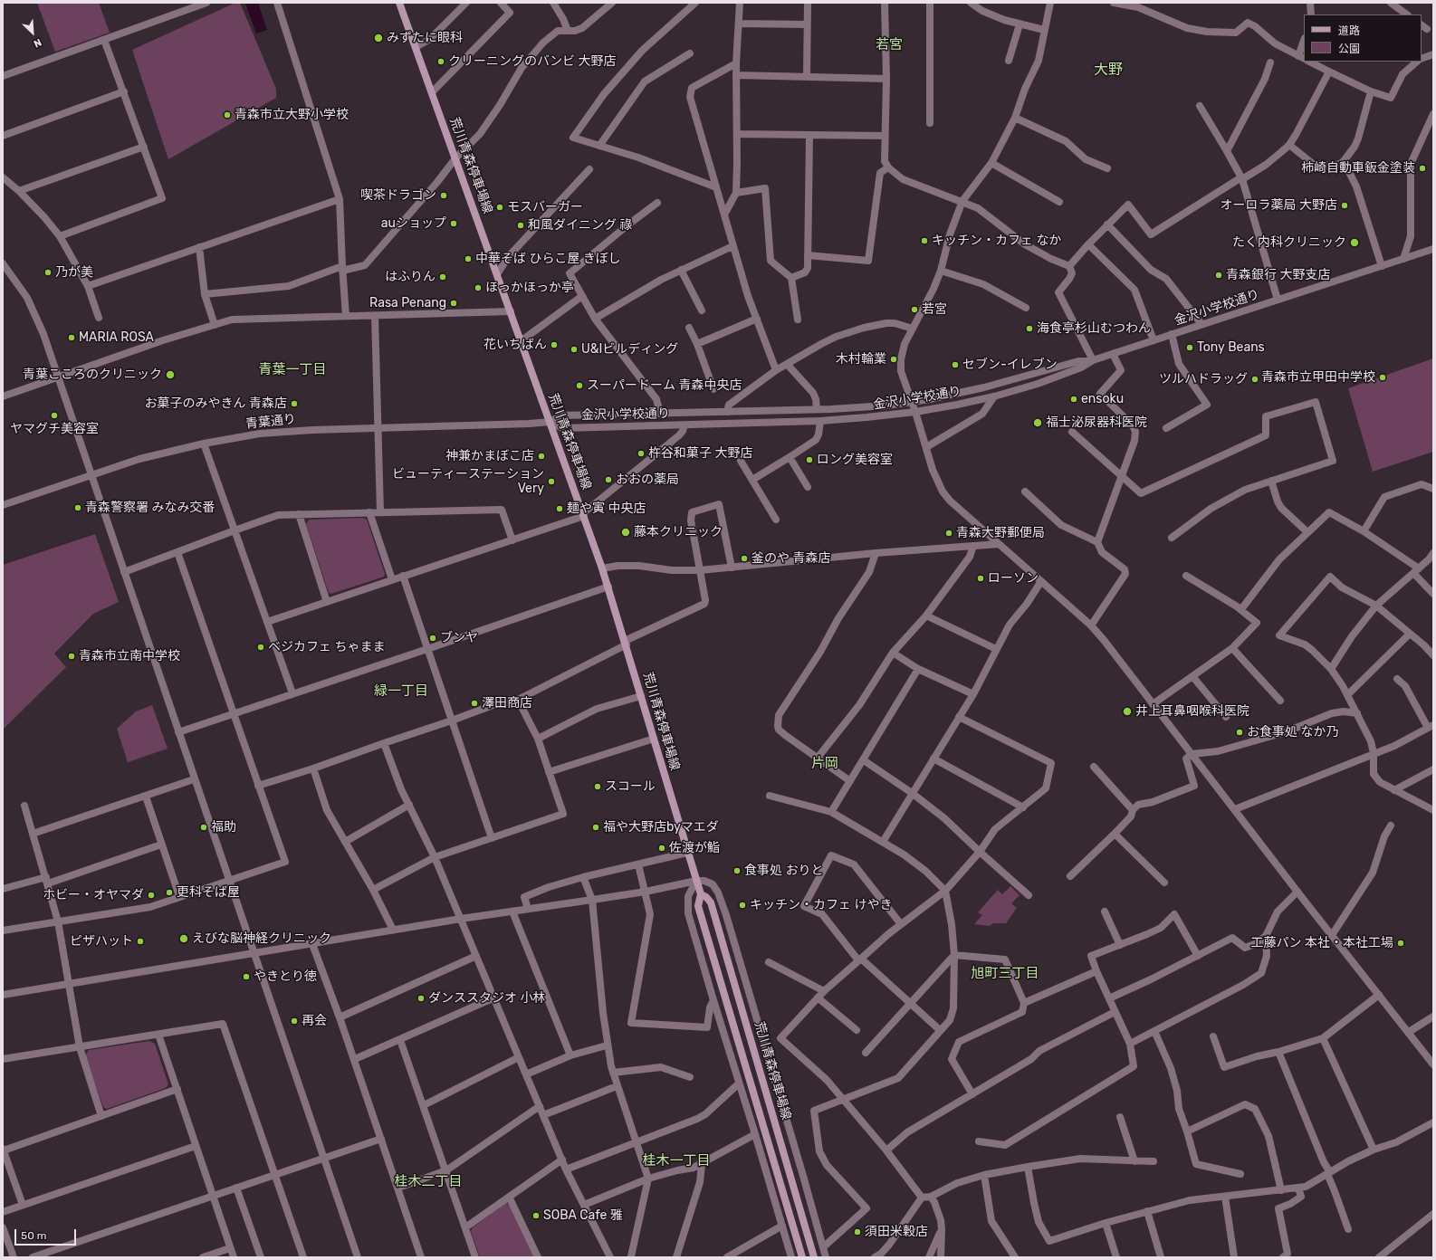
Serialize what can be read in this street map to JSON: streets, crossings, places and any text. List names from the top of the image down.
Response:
{
  "streets": {
    "main road": ["荒川青森停車場線"],
    "street": ["金沢小学校通り", "青葉通り"]
  },
  "crossings": [
    ["荒川青森停車場線", "金沢小学校通り"],
    ["荒川青森停車場線", "青葉通り"],
    ["金沢小学校通り", "青葉通り"]
  ],
  "districts": [
    "若宮",
    "大野",
    "青葉一丁目",
    "緑一丁目",
    "片岡",
    "旭町三丁目",
    "桂木一丁目",
    "桂木二丁目"
  ],
  "places": [
    "みずたに眼科",
    "クリーニングのバンビ 大野店",
    "青森市立大野小学校",
    "柿崎自動車鈑金塗装",
    "喫茶ドラゴン",
    "オーロラ薬局 大野店",
    "モスバーガー",
    "auショップ",
    "和風ダイニング 祿",
    "キッチン・カフェ なか",
    "たく内科クリニック",
    "中華そば ひらこ屋 きぼし",
    "乃が美",
    "青森銀行 大野支店",
    "はふりん",
    "ほっかほっか亭",
    "Rasa Penang",
    "若宮",
    "海食亭杉山むつわん",
    "MARIA ROSA",
    "花いちばん",
    "Tony Beans",
    "U&Iビルディング",
    "木村輪業",
    "セブン-イレブン",
    "青葉こころのクリニック",
    "青森市立甲田中学校",
    "ツルハドラッグ",
    "スーパードーム 青森中央店",
    "ensoku",
    "お菓子のみやきん 青森店",
    "ヤマグチ美容室",
    "福士泌尿器科医院",
    "杵谷和菓子 大野店",
    "神兼かまぼこ店",
    "ロング美容室",
    "おおの薬局",
    "ビューティーステーション Very",
    "青森警察署 みなみ交番",
    "麺や寅 中央店",
    "藤本クリニック",
    "青森大野郵便局",
    "釜のや 青森店",
    "ローソン",
    "ブンヤ",
    "ベジカフェ ちゃまま",
    "青森市立南中学校",
    "澤田商店",
    "井上耳鼻咽喉科医院",
    "お食事処 なか乃",
    "スコール",
    "福助",
    "福や大野店byマエダ",
    "佐渡が鮨",
    "食事処 おりと",
    "更科そば屋",
    "ホビー・オヤマダ",
    "キッチン・カフェ けやき",
    "えびな脳神経クリニック",
    "ピザハット",
    "工藤パン 本社・本社工場",
    "やきとり徳",
    "ダンススタジオ 小林",
    "再会",
    "SOBA Cafe 雅",
    "須田米穀店"
  ],
  "legend": ["道路", "公園"],
  "scale_bar": "50 m",
  "north": "bottom right"
}
